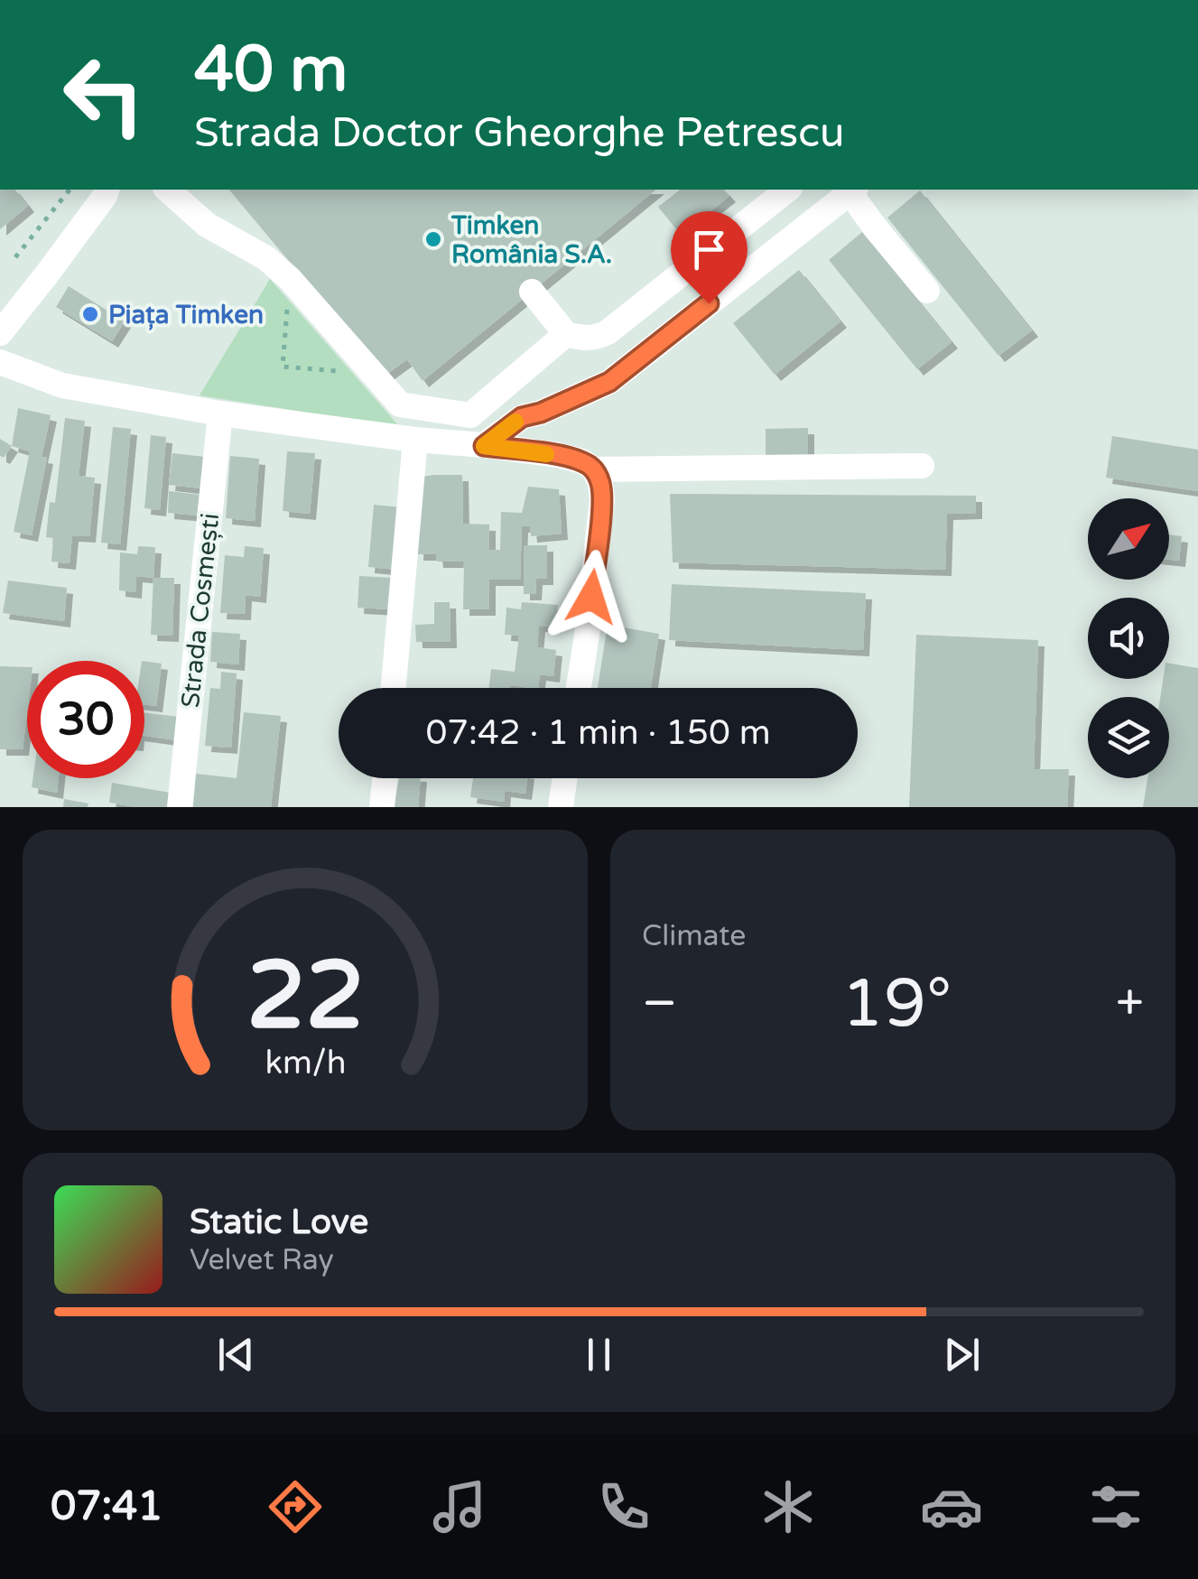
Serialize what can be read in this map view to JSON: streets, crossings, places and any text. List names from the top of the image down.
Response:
{
  "streets": {
    "street": ["Strada Cosmești"]
  },
  "places": ["Timken România S.A.", "Piața Timken"],
  "north": "top right",
  "page": {
    "turn": ["40 m", "Strada Doctor Gheorghe Petrescu"],
    "limit": "30",
    "trip": "07:42 · 1 min · 150 m",
    "tile": "Climate",
    "heat": ["−", "19°", "+"],
    "song": ["Static Love", "Velvet Ray"],
    "tabs": "07:41",
    "gauge": ["22", "km/h"]
  }
}
